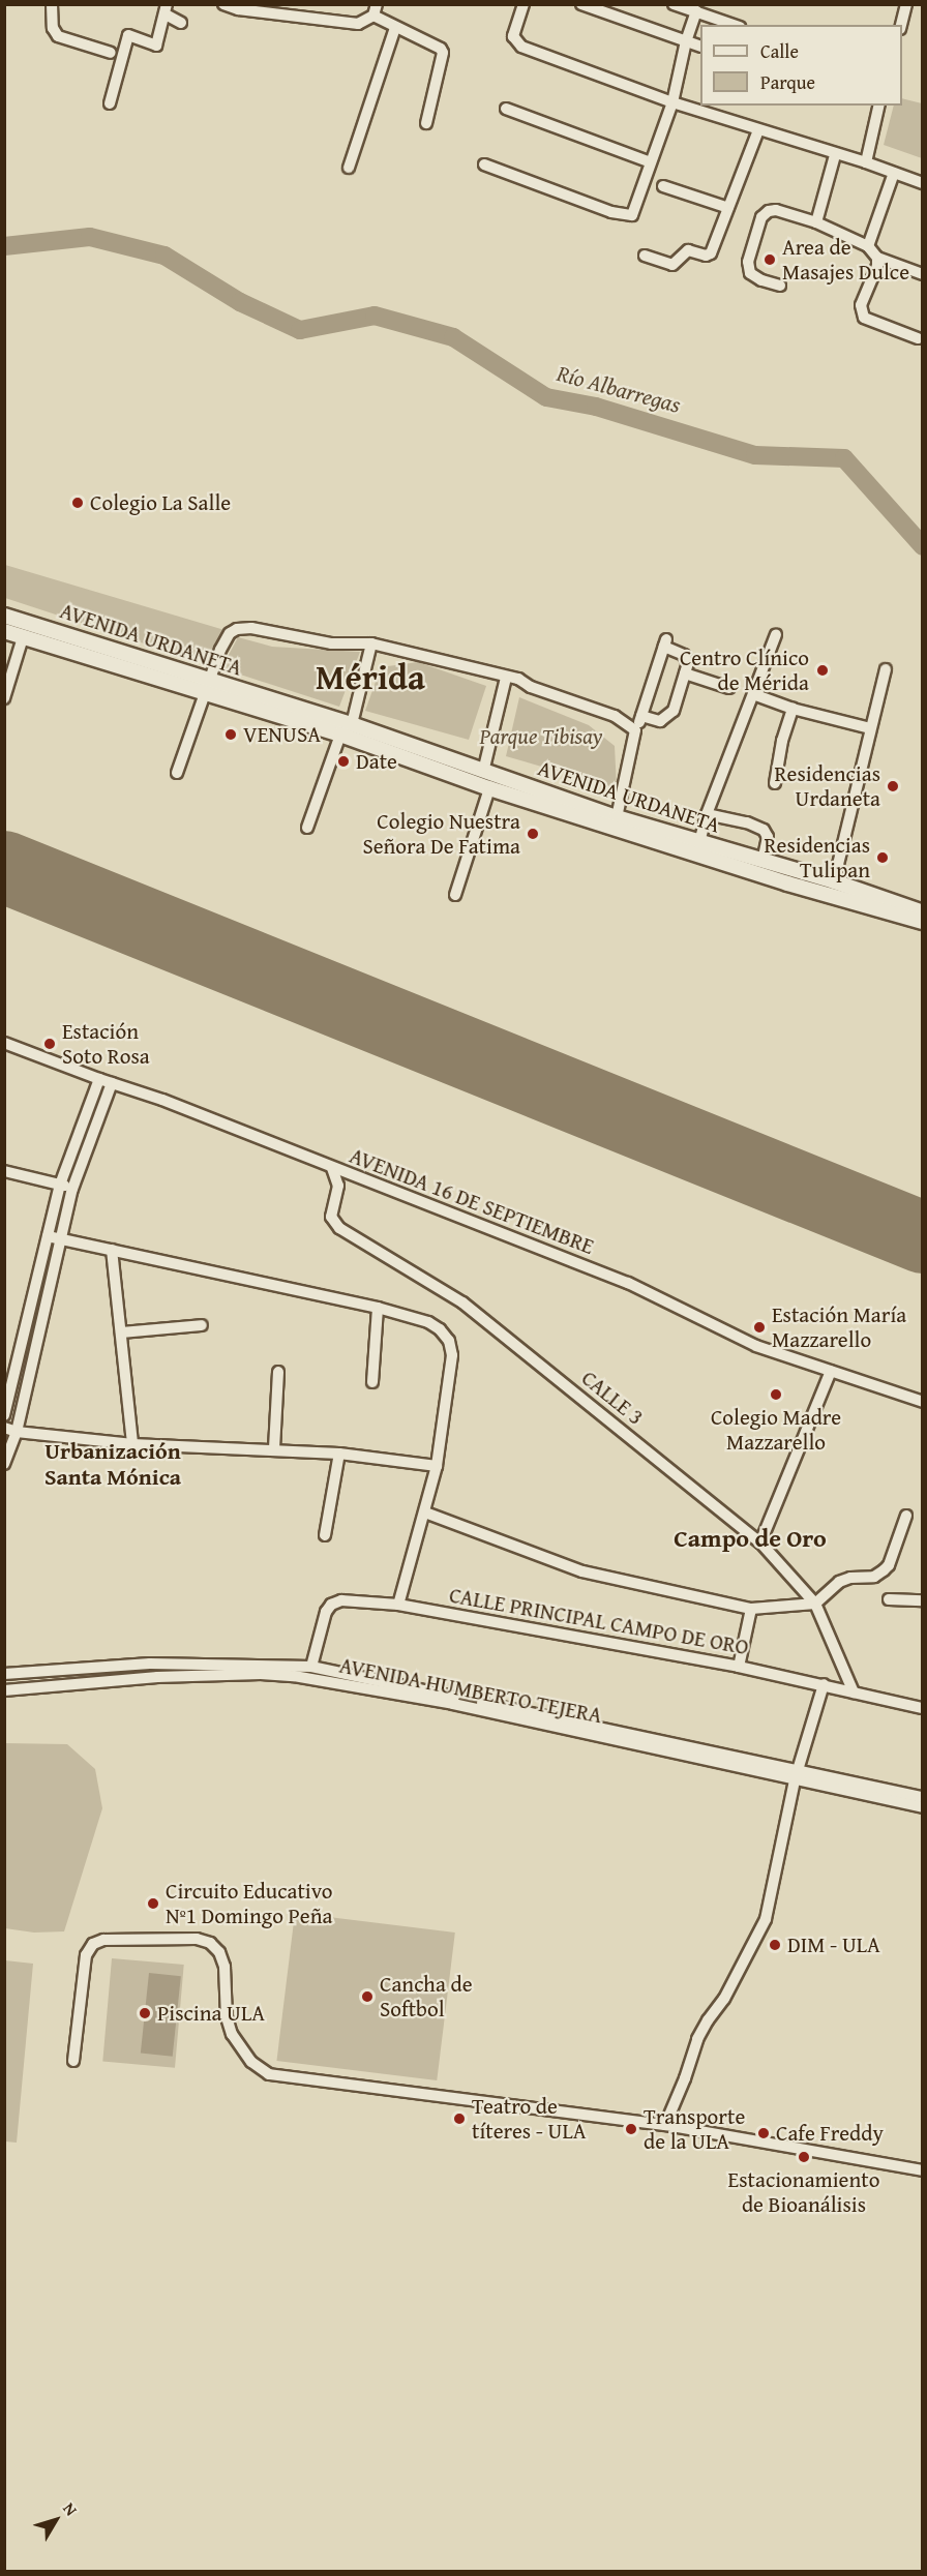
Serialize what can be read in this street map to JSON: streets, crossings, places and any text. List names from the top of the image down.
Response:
{
  "streets": {
    "street": [
      "AVENIDA URDANETA",
      "AVENIDA 16 DE SEPTIEMBRE",
      "CALLE 3",
      "CALLE PRINCIPAL CAMPO DE ORO",
      "AVENIDA HUMBERTO TEJERA"
    ]
  },
  "crossings": [
    ["AVENIDA 16 DE SEPTIEMBRE", "CALLE 3"],
    ["CALLE 3", "CALLE PRINCIPAL CAMPO DE ORO"],
    ["CALLE PRINCIPAL CAMPO DE ORO", "AVENIDA HUMBERTO TEJERA"]
  ],
  "districts": ["Mérida", "Urbanización Santa Mónica", "Campo de Oro"],
  "water": ["Río Albarregas"],
  "parks": ["Parque Tibisay"],
  "places": [
    "Area de Masajes Dulce",
    "Colegio La Salle",
    "Centro Clínico de Mérida",
    "VENUSA",
    "Date",
    "Residencias Urdaneta",
    "Colegio Nuestra Señora De Fatima",
    "Residencias Tulipan",
    "Estación Soto Rosa",
    "Estación María Mazzarello",
    "Colegio Madre Mazzarello",
    "Circuito Educativo Nº1 Domingo Peña",
    "DIM - ULA",
    "Cancha de Softbol",
    "Piscina ULA",
    "Teatro de títeres - ULA",
    "Transporte de la ULA",
    "Cafe Freddy",
    "Estacionamiento de Bioanálisis"
  ],
  "legend": ["Calle", "Parque"],
  "north": "top right"
}
